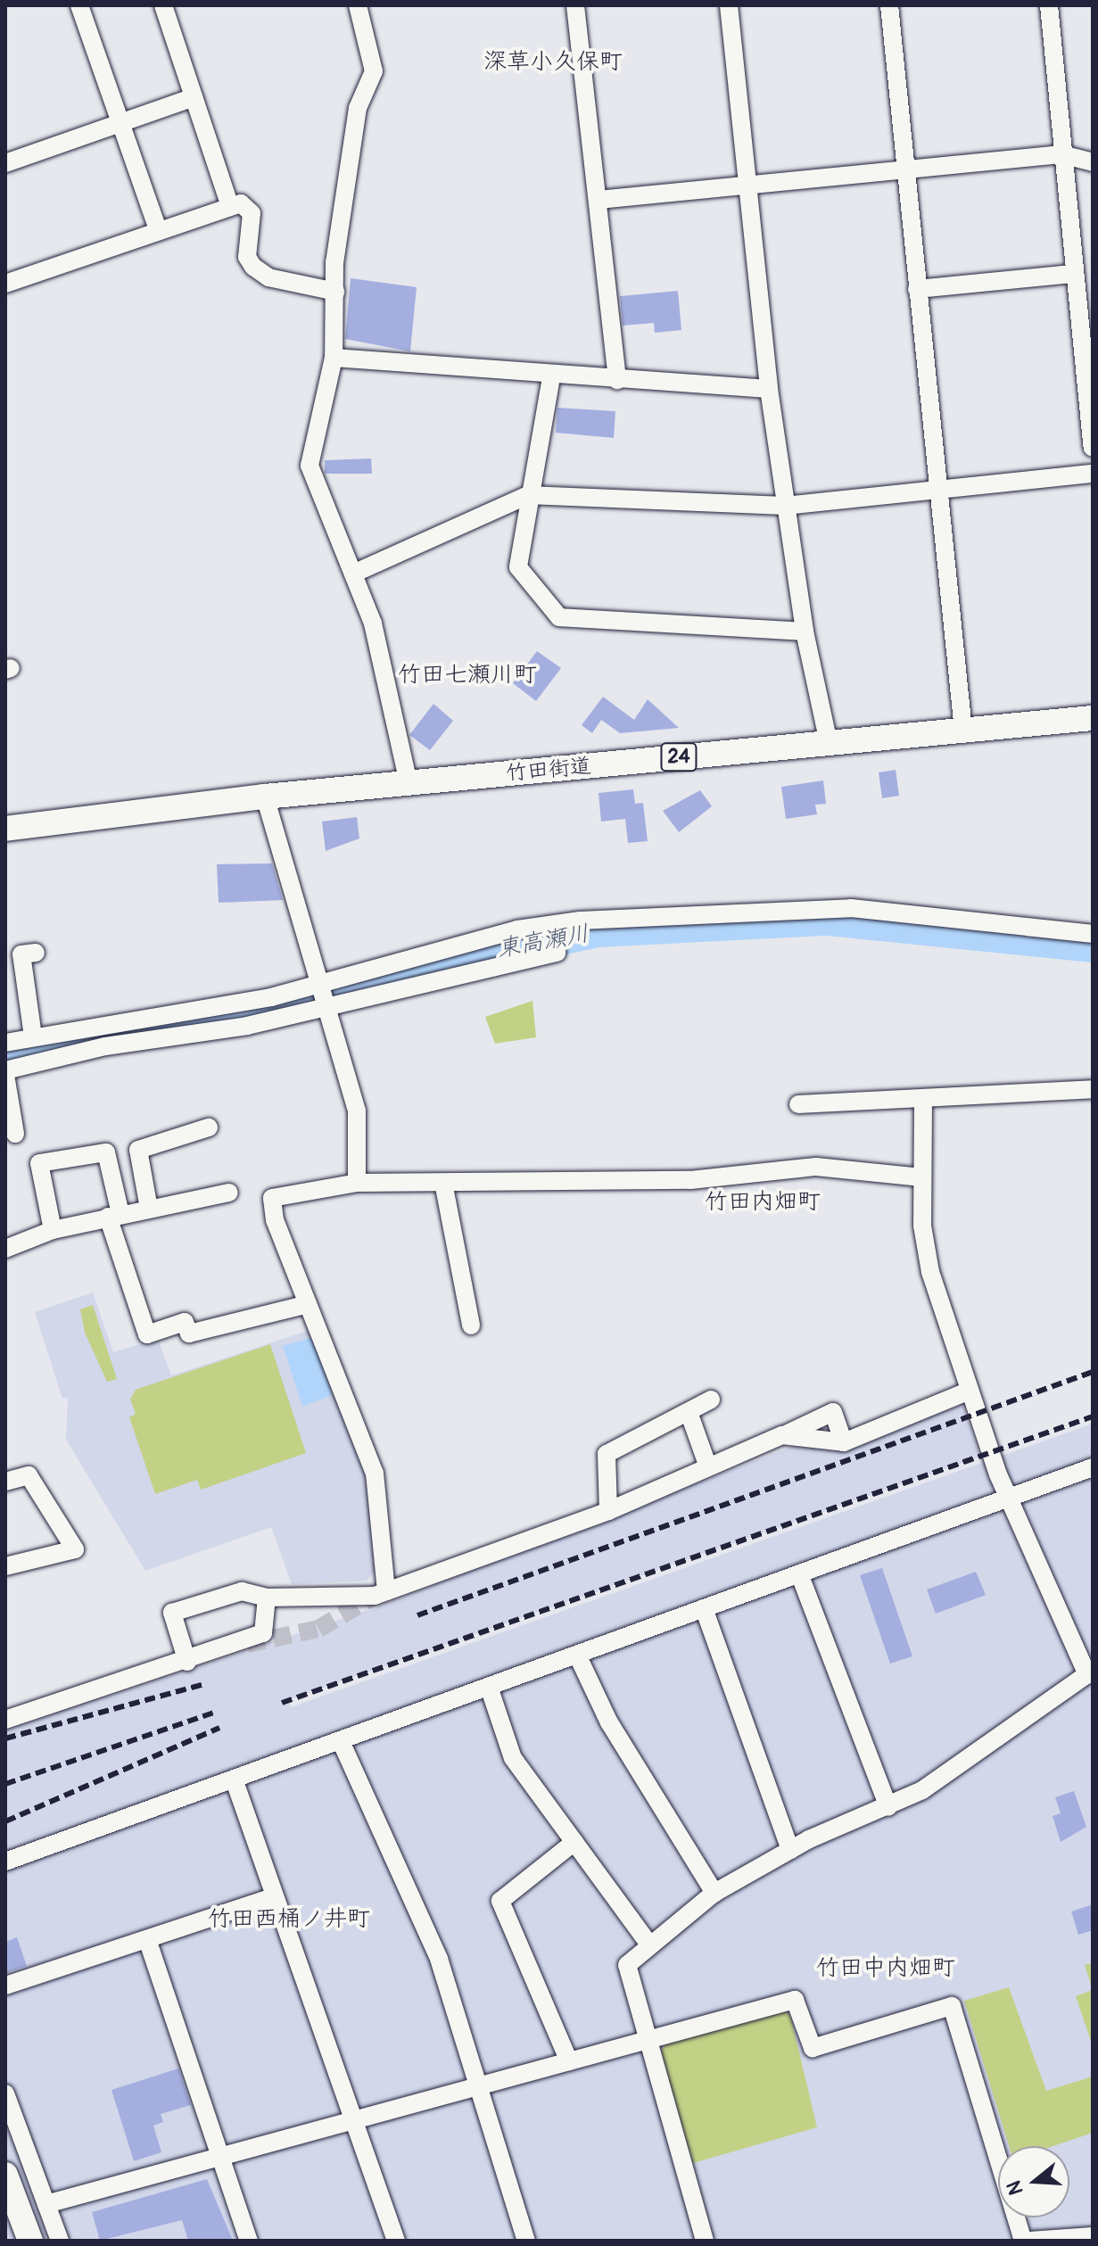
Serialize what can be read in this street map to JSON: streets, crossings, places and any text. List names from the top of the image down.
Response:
{
  "streets": {
    "highway": ["24", "竹田街道"]
  },
  "districts": [
    "深草小久保町",
    "竹田七瀬川町",
    "竹田内畑町",
    "竹田西桶ノ井町",
    "竹田中内畑町"
  ],
  "water": ["東高瀬川"],
  "north": "left"
}
